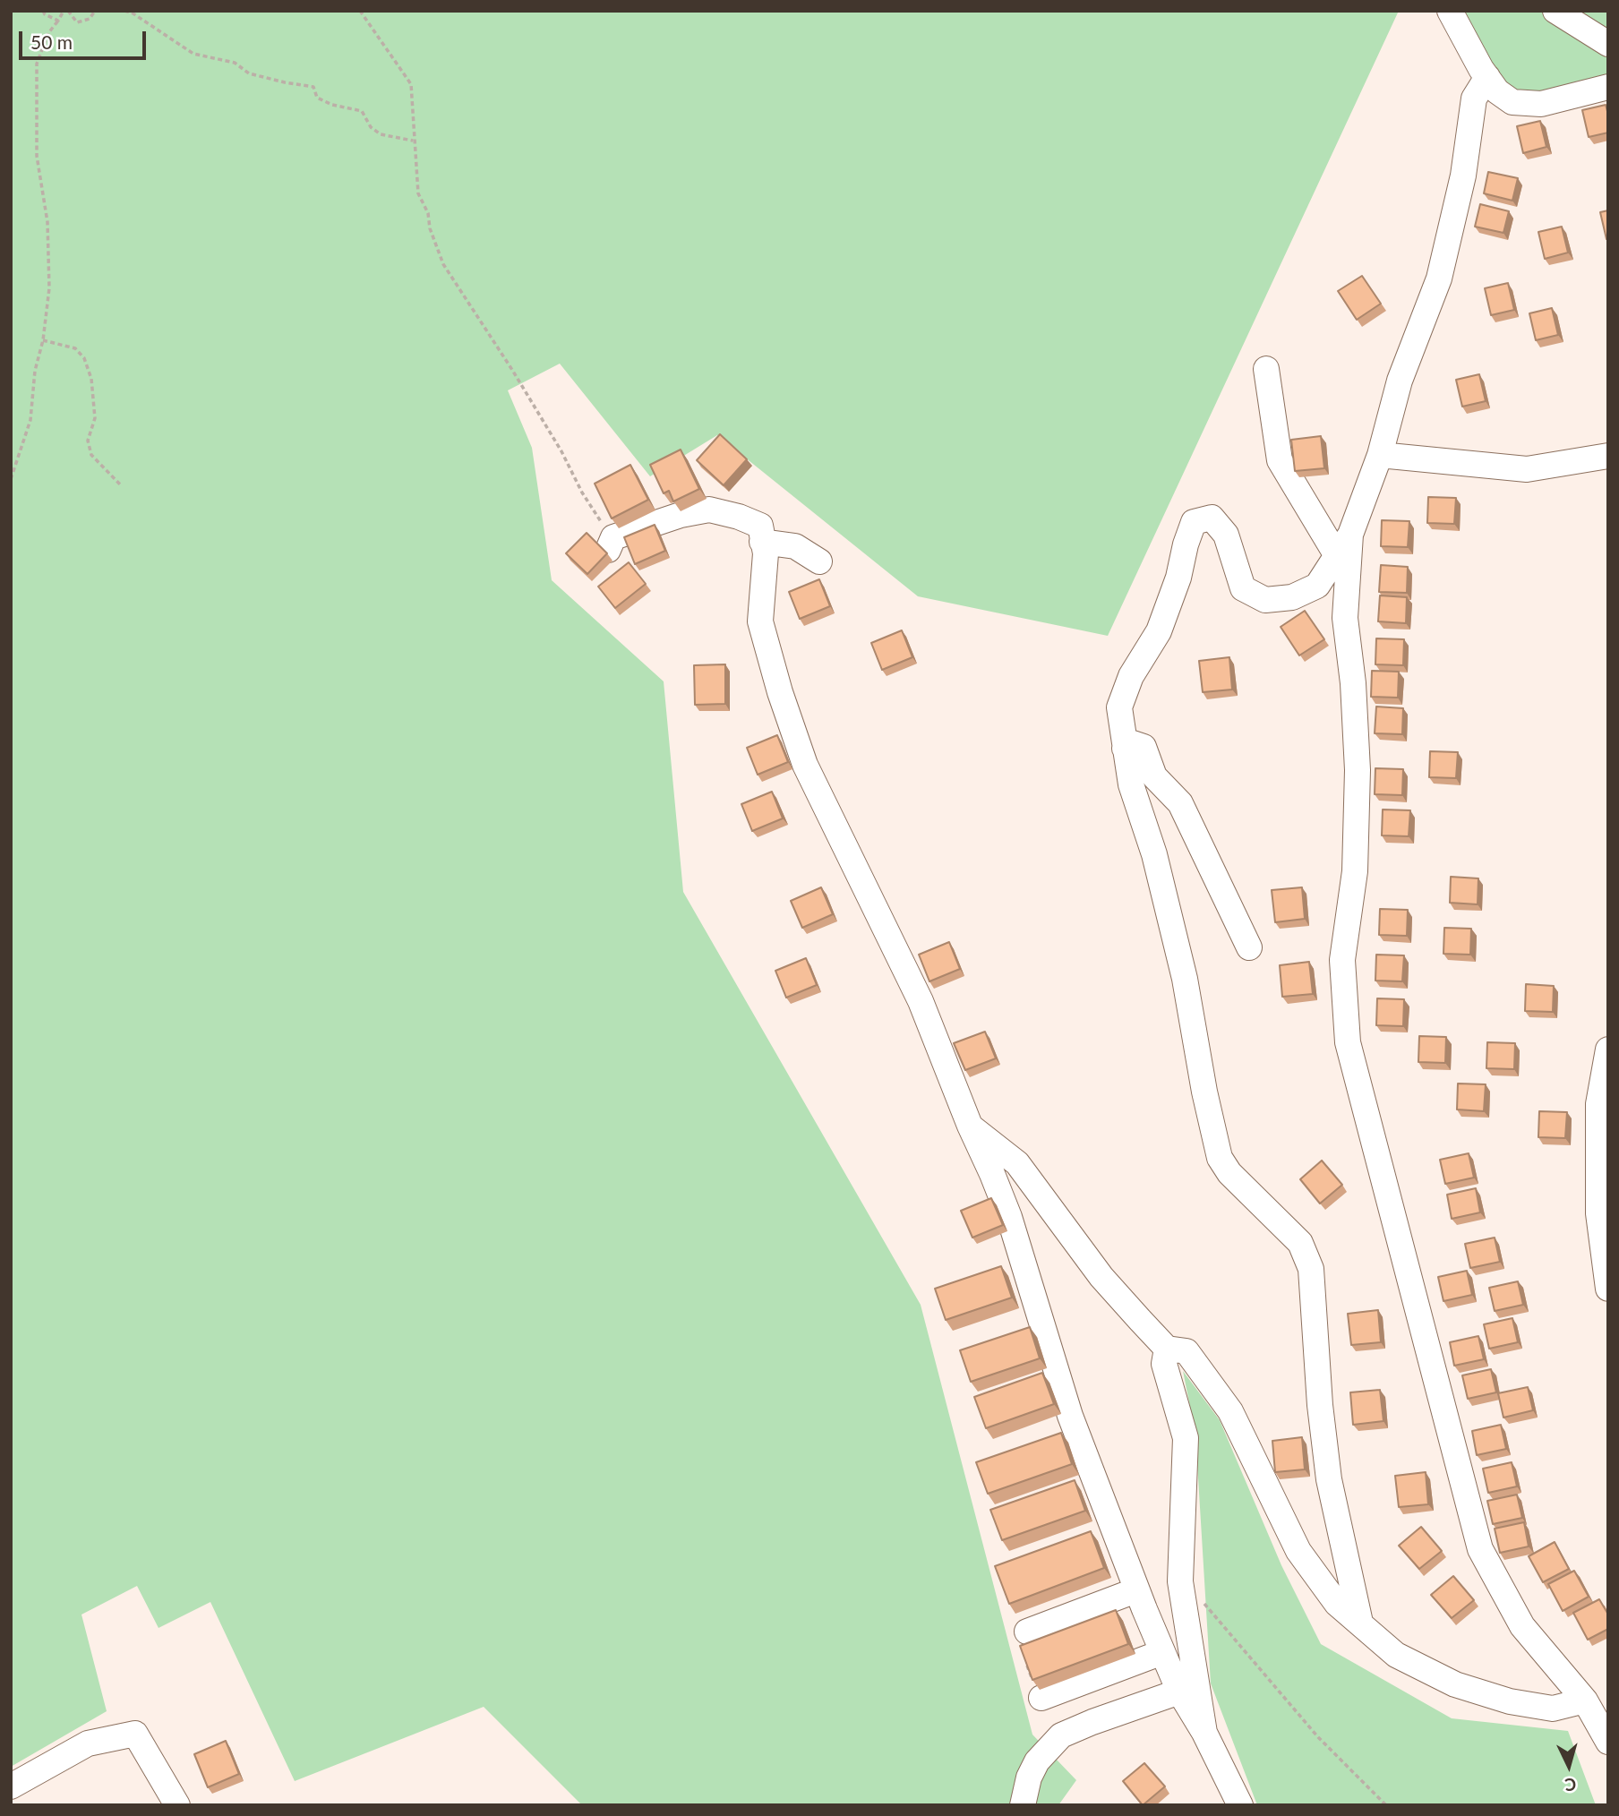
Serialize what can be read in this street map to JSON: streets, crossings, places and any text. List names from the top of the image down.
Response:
{
  "scale_bar": "50 m",
  "north": "bottom"
}
